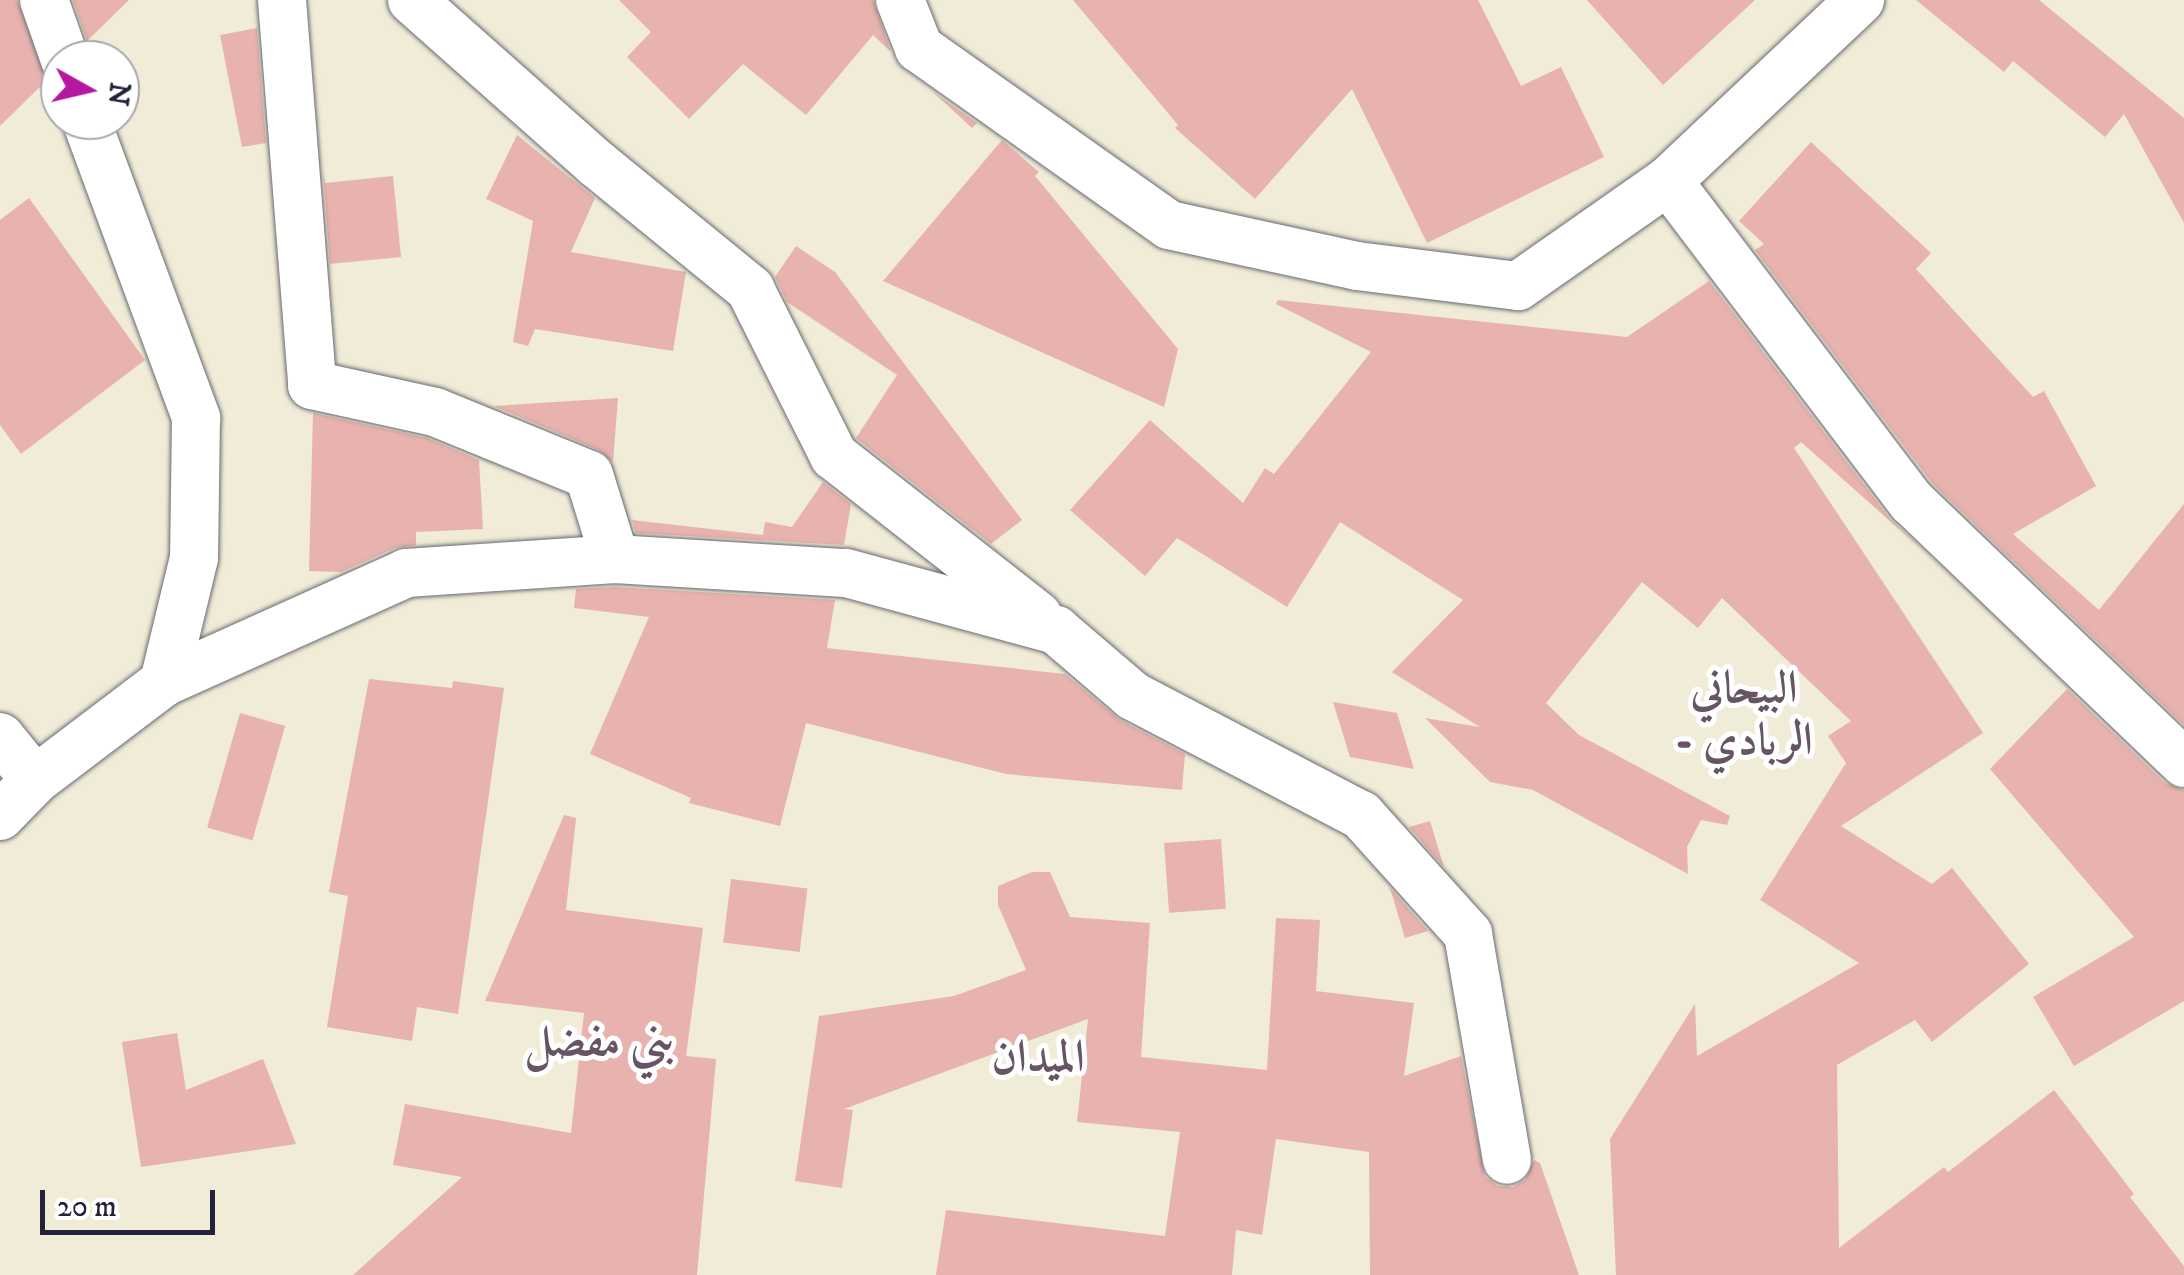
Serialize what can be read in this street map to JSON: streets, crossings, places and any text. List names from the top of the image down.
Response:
{
  "districts": ["البيحاني - الربادي", "بني مفضل", "الميدان"],
  "scale_bar": "20 m",
  "north": "right"
}
